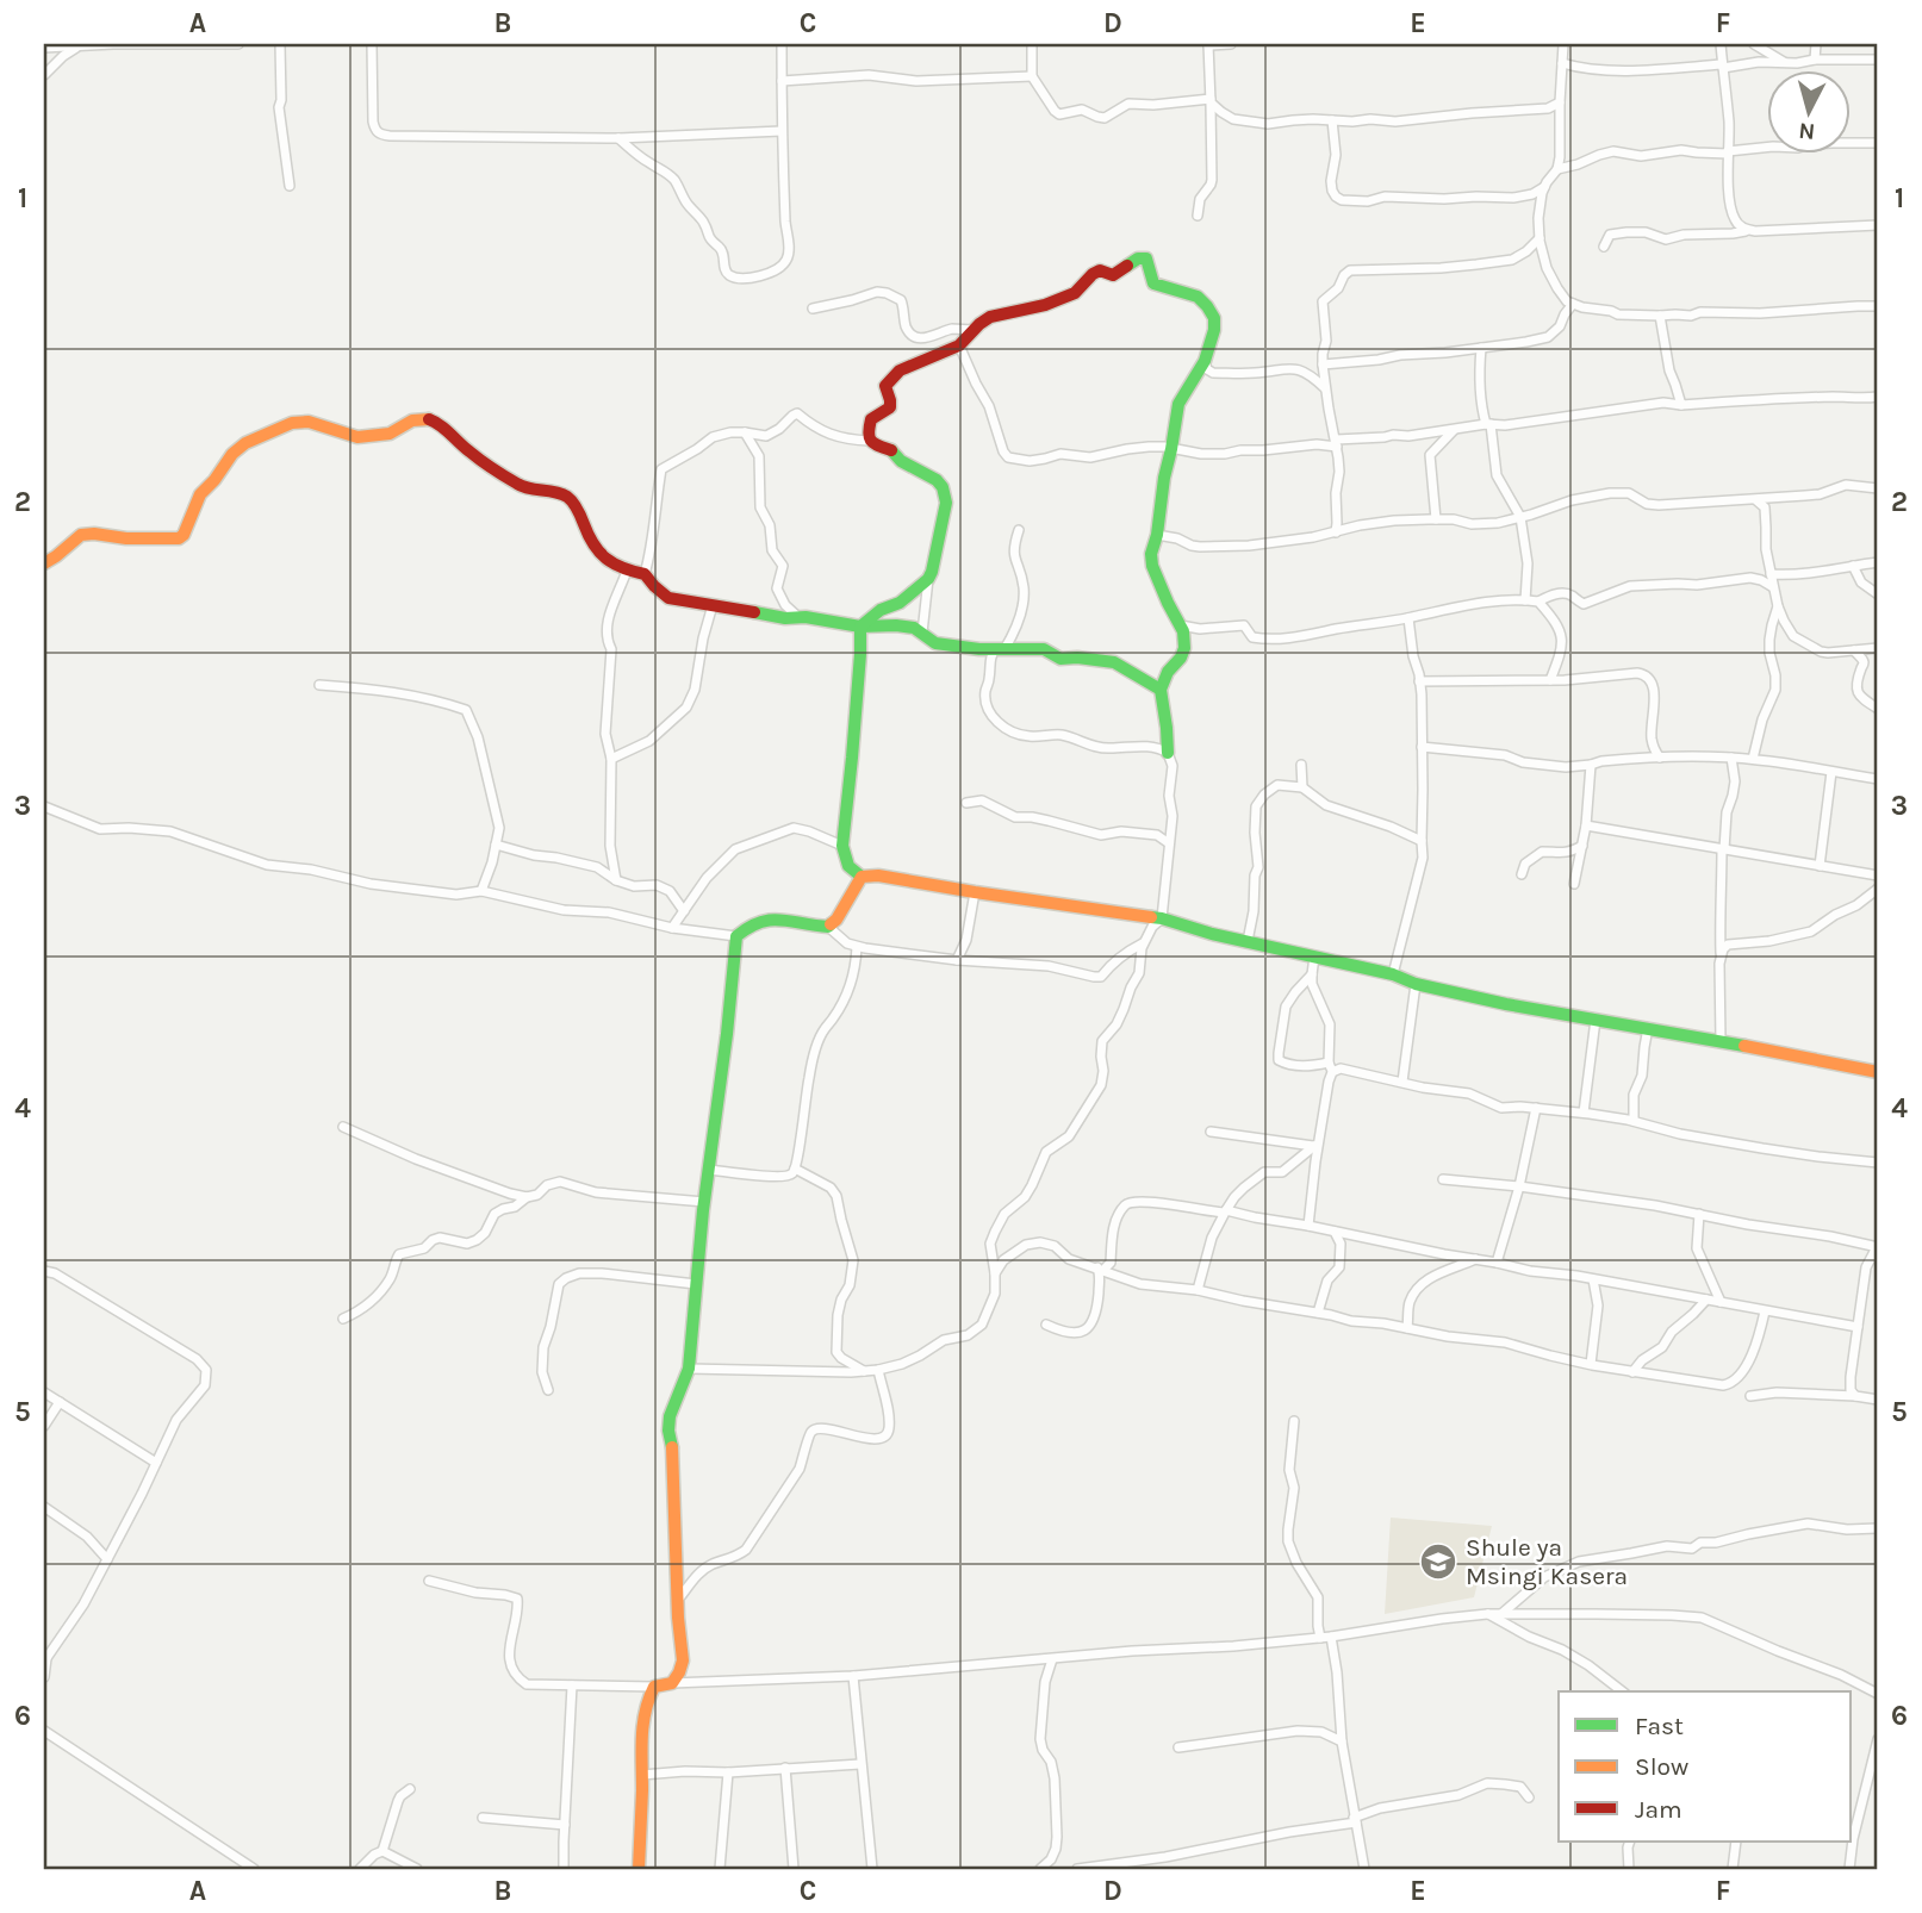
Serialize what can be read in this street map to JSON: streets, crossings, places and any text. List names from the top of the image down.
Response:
{
  "places": {
    "school or university": ["Shule ya Msingi Kasera"]
  },
  "legend": ["Fast", "Slow", "Jam"],
  "north": "bottom",
  "grid": {
    "columns": [
      "A",
      "B",
      "C",
      "D",
      "E",
      "F"
    ],
    "rows": [
      "1",
      "2",
      "3",
      "4",
      "5",
      "6"
    ]
  }
}
